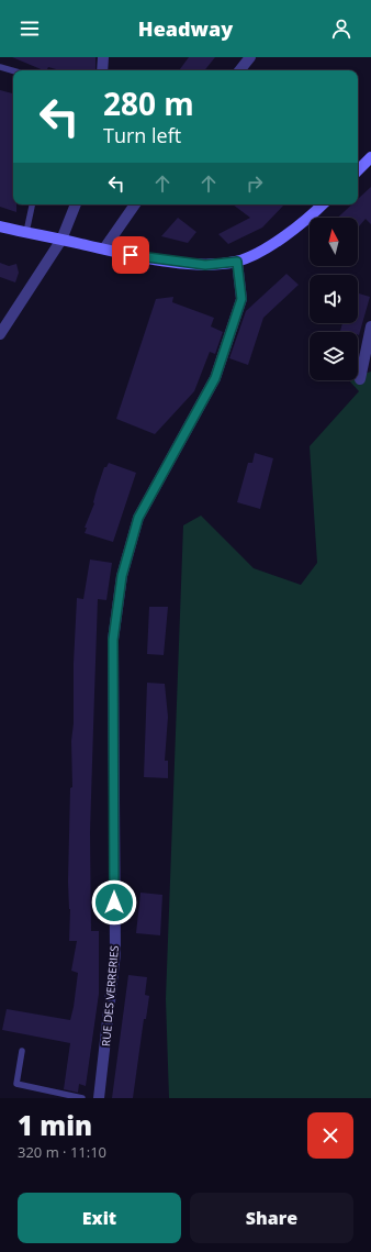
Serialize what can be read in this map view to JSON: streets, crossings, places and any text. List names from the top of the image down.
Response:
{
  "streets": {
    "street": ["RUE DES VERRERIES"]
  },
  "north": "top",
  "page": {
    "header": "Headway",
    "turn": ["280 m", "Turn left"],
    "heading": ["1 min", "320 m · 11:10"],
    "buttons": ["Exit", "Share"]
  }
}
